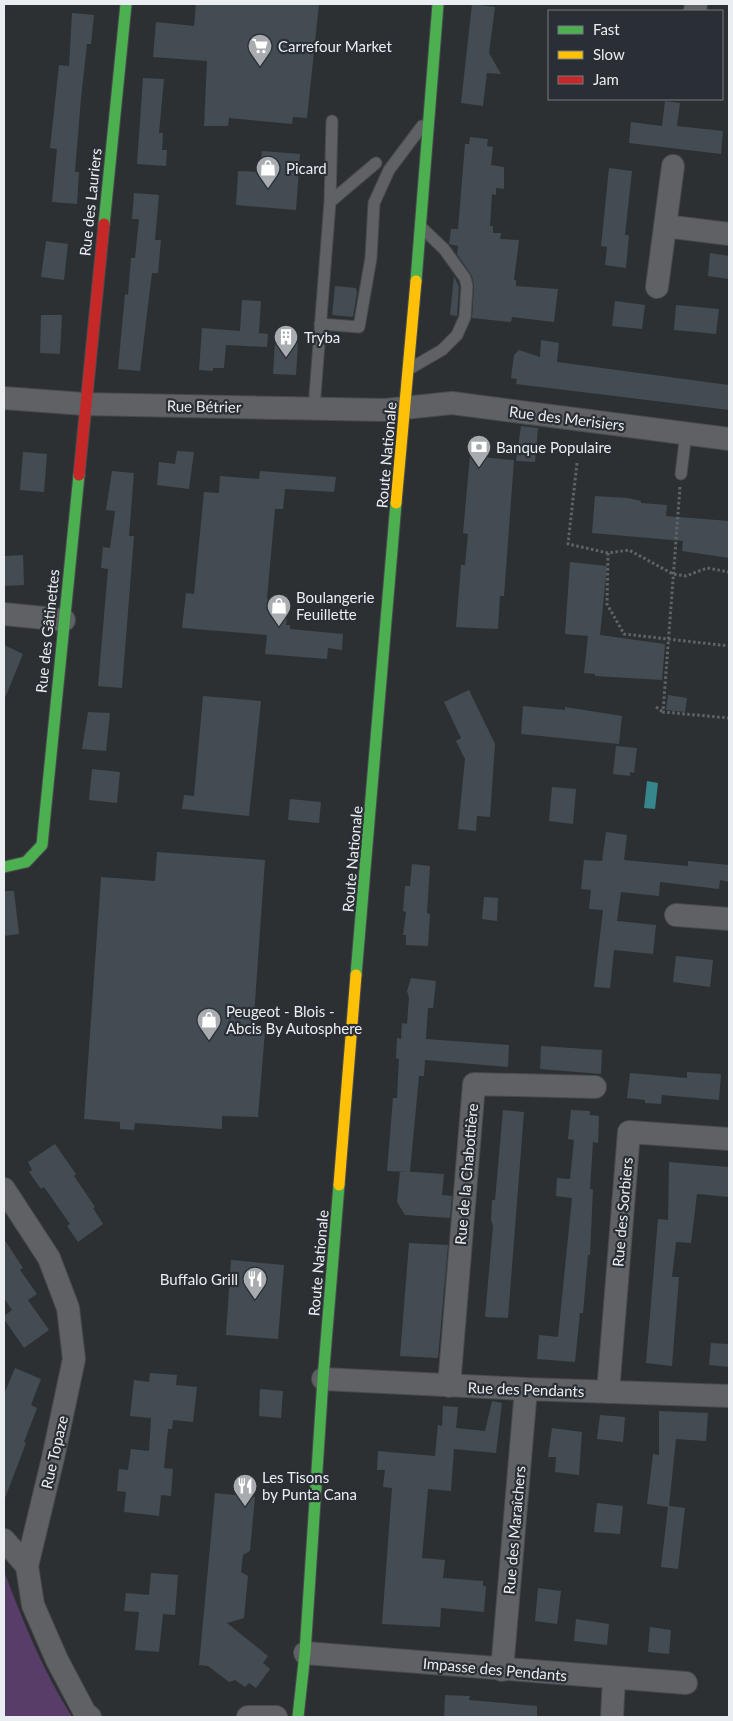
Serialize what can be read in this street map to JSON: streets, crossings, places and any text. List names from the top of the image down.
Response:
{
  "streets": {
    "main road": ["Rue des Lauriers", "Route Nationale", "Rue des Gâtinettes"],
    "street": [
      "Rue Bétrier",
      "Rue des Merisiers",
      "Rue de la Chabottière",
      "Rue des Sorbiers",
      "Rue des Pendants",
      "Rue Topaze",
      "Rue des Maraîchers",
      "Impasse des Pendants"
    ]
  },
  "crossings": [
    ["Rue des Lauriers", "Rue Bétrier"],
    ["Rue des Lauriers", "Rue des Gâtinettes"],
    ["Rue Bétrier", "Rue des Merisiers"],
    ["Rue Bétrier", "Route Nationale"],
    ["Rue Bétrier", "Rue des Gâtinettes"],
    ["Rue des Merisiers", "Route Nationale"],
    ["Route Nationale", "Rue des Pendants"],
    ["Route Nationale", "Impasse des Pendants"],
    ["Rue de la Chabottière", "Rue des Pendants"],
    ["Rue des Sorbiers", "Rue des Pendants"],
    ["Rue des Pendants", "Rue des Maraîchers"],
    ["Rue des Maraîchers", "Impasse des Pendants"]
  ],
  "places": {
    "supermarket": ["Carrefour Market"],
    "shop": ["Picard", "Boulangerie Feuillette", "Peugeot - Blois - Abcis By Autosphere"],
    "building": ["Tryba"],
    "bank": ["Banque Populaire"],
    "restaurant": ["Buffalo Grill", "Les Tisons by Punta Cana"]
  },
  "legend": ["Fast", "Slow", "Jam"]
}
